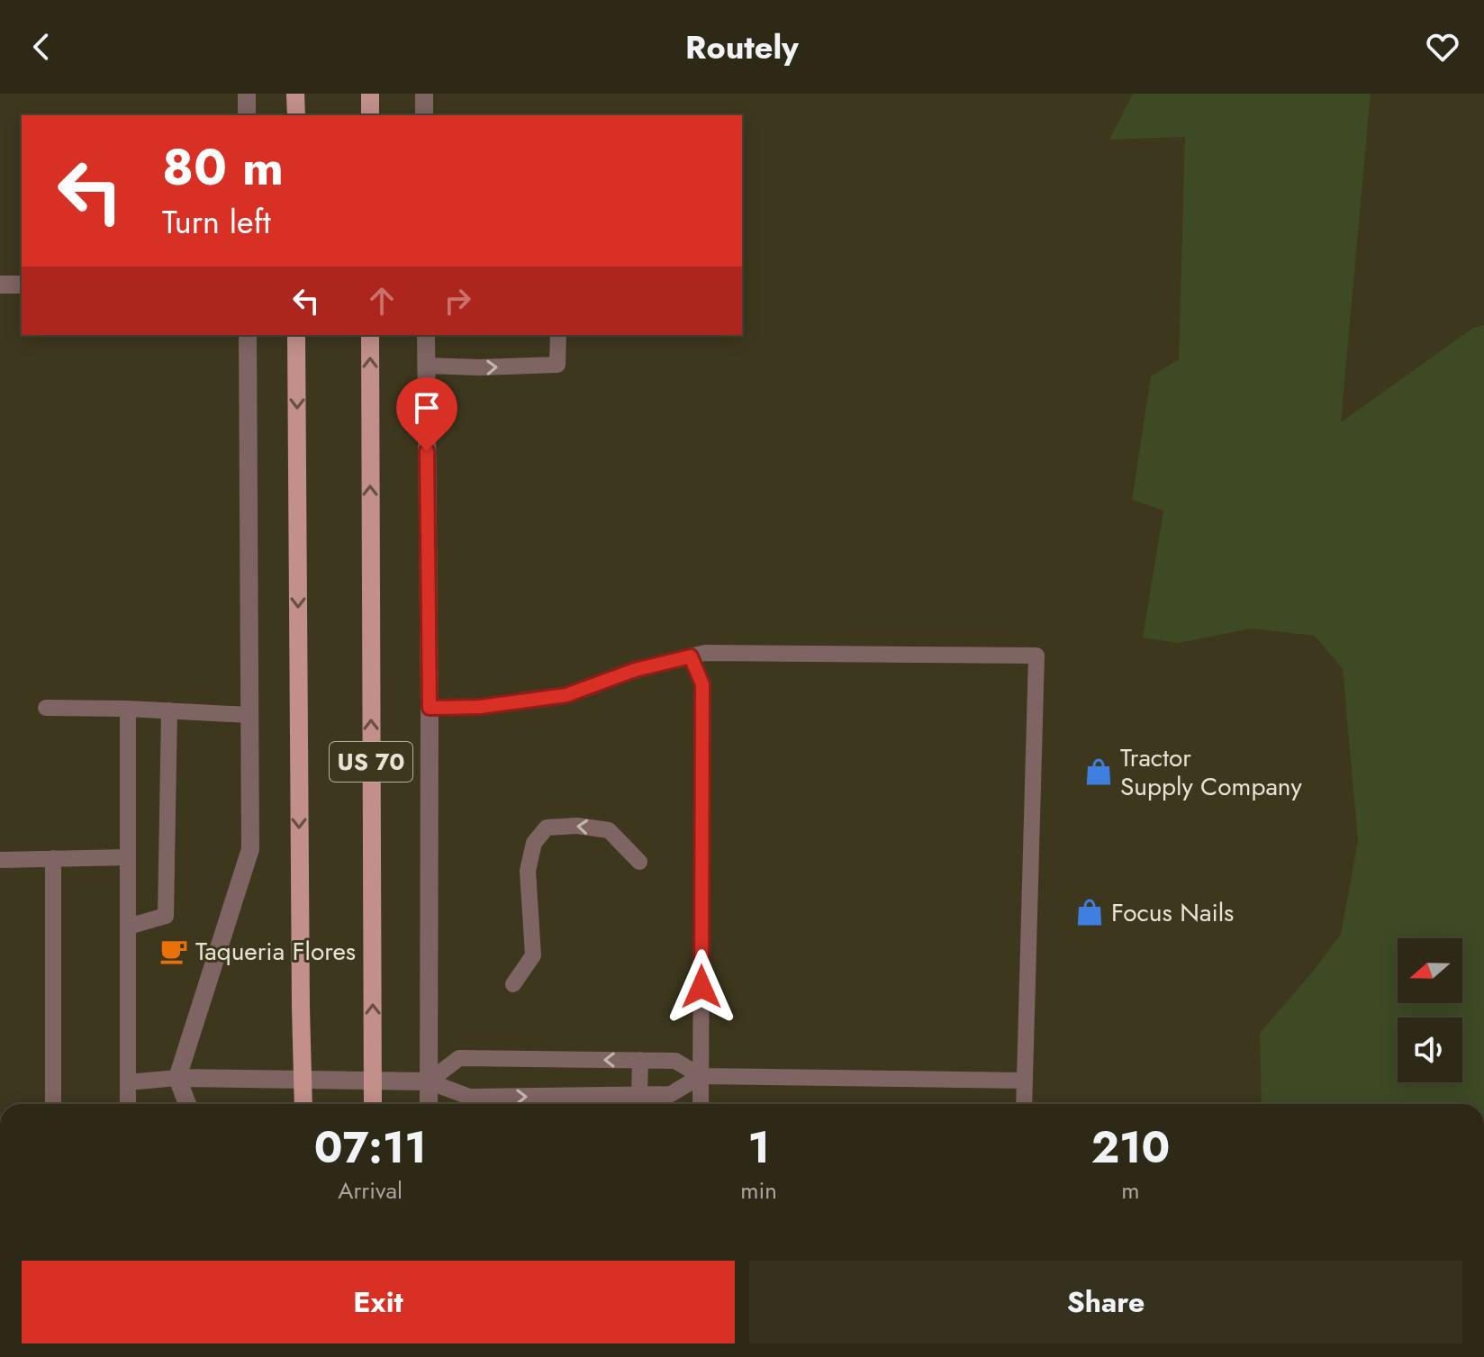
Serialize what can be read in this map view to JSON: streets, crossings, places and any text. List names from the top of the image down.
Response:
{
  "streets": {
    "main road": ["US 70"]
  },
  "places": {
    "shop": ["Tractor Supply Company", "Focus Nails"],
    "cafe": ["Taqueria Flores"]
  },
  "north": "left",
  "page": {
    "header": "Routely",
    "turn": ["80 m", "Turn left"],
    "eta": [
      "07:11",
      "Arrival",
      "1",
      "min",
      "210",
      "m"
    ],
    "buttons": ["Exit", "Share"]
  }
}
